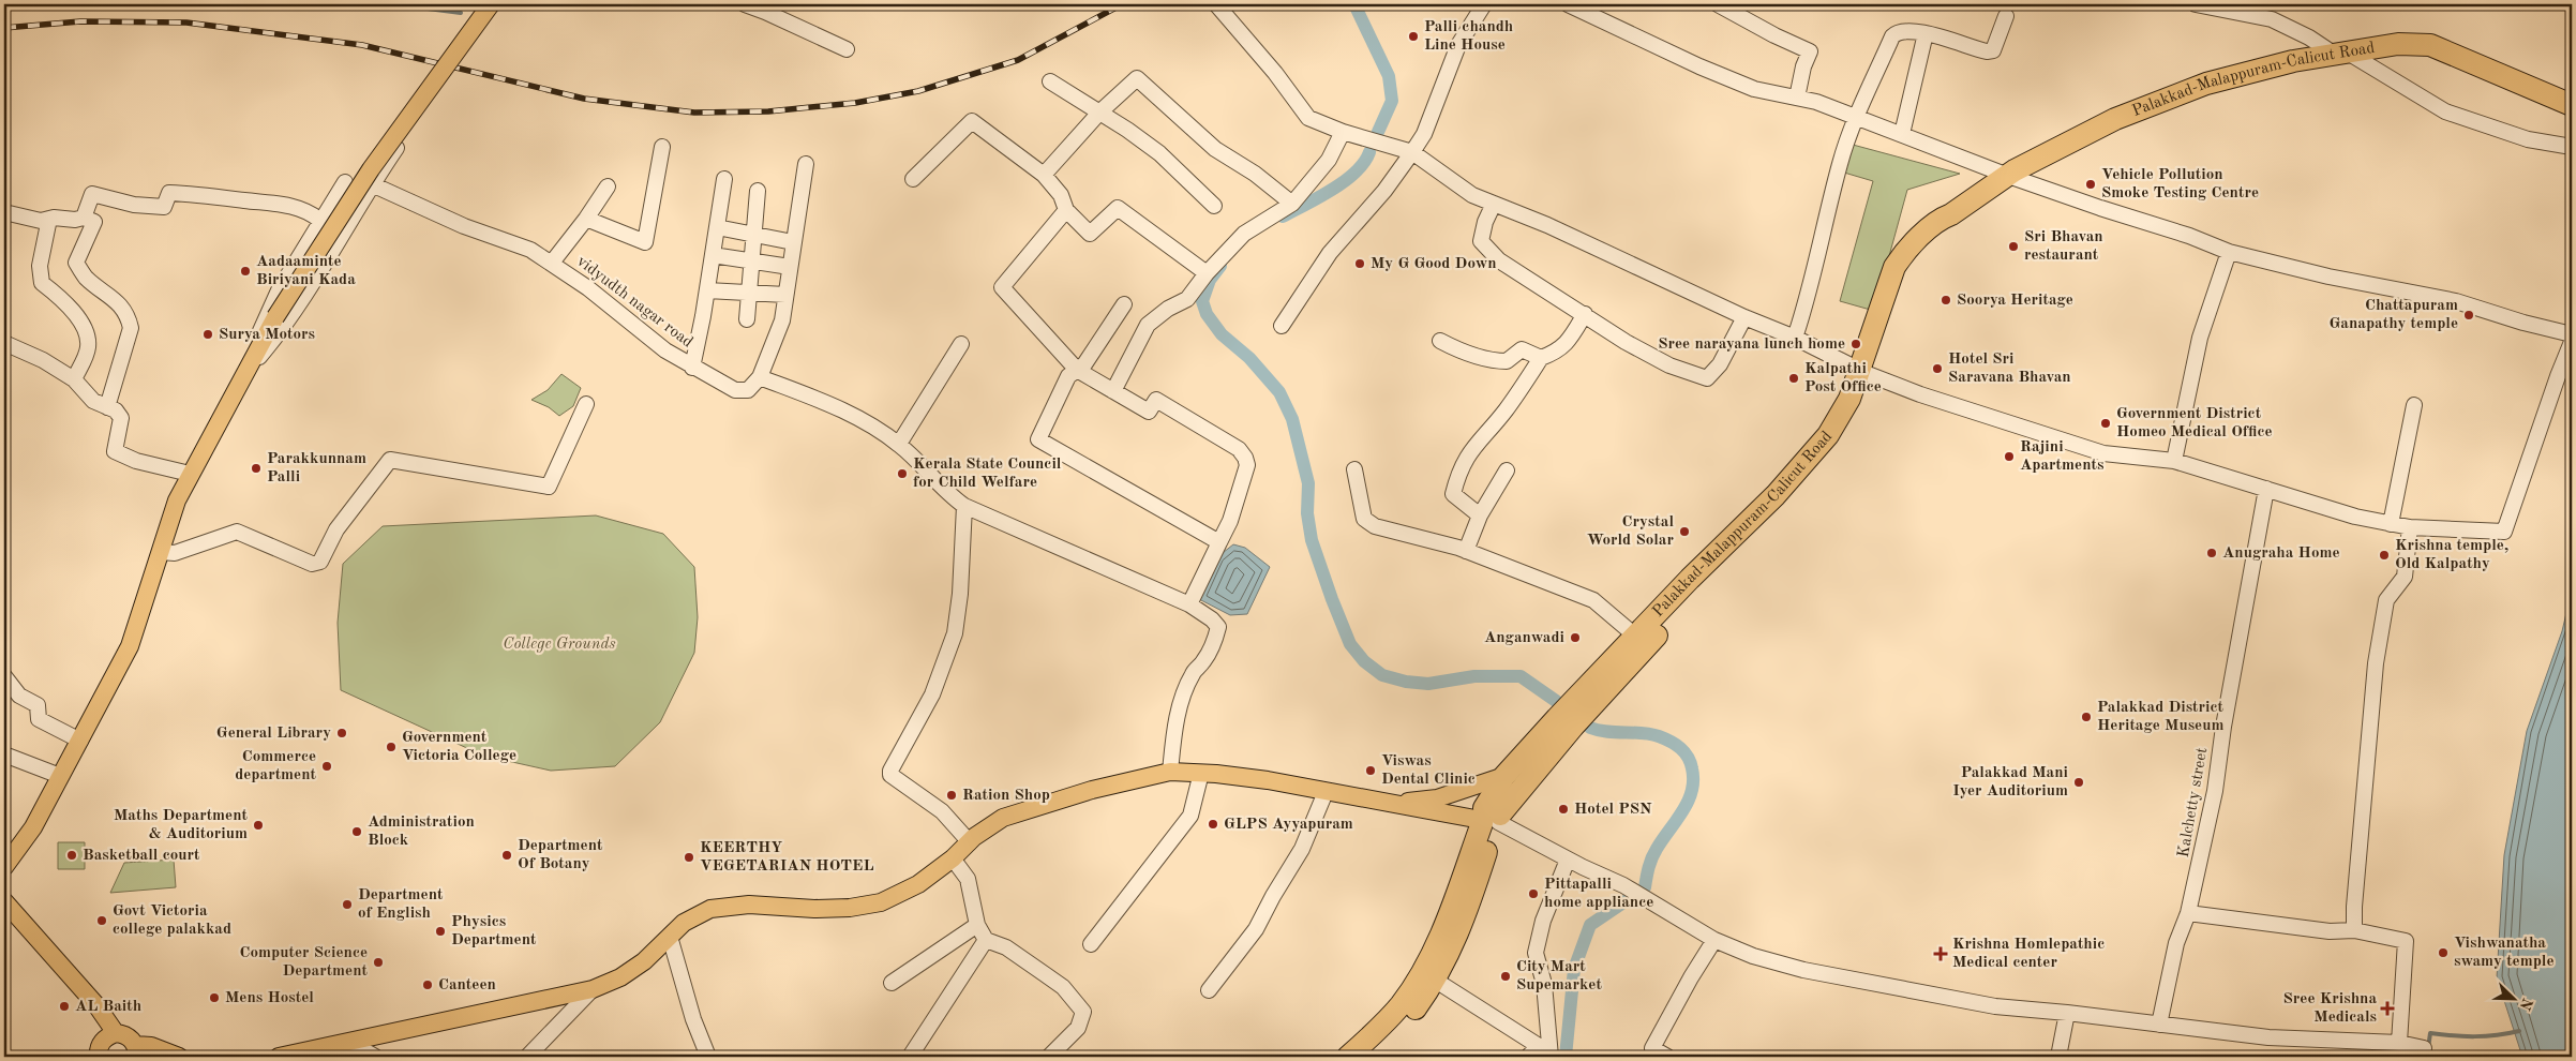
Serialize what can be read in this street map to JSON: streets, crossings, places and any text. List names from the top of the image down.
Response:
{
  "streets": {
    "highway": ["Palakkad-Malappuram-Calicut Road"],
    "street": ["vidyudth nagar road", "Kalchetty street"]
  },
  "parks": ["College Grounds"],
  "places": {
    "other": [
      "Palli chandh Line House",
      "Vehicle Pollution Smoke Testing Centre",
      "Sri Bhavan restaurant",
      "My G Good Down",
      "Aadaaminte Biriyani Kada",
      "Soorya Heritage",
      "Chattapuram Ganapathy temple",
      "Surya Motors",
      "Sree narayana lunch home",
      "Hotel Sri Saravana Bhavan",
      "Kalpathi Post Office",
      "Government District Homeo Medical Office",
      "Rajini Apartments",
      "Parakkunnam Palli",
      "Kerala State Council for Child Welfare",
      "Crystal World Solar",
      "Anugraha Home",
      "Krishna temple, Old Kalpathy",
      "Anganwadi",
      "Palakkad District Heritage Museum",
      "General Library",
      "Government Victoria College",
      "Commerce department",
      "Viswas Dental Clinic",
      "Palakkad Mani Iyer Auditorium",
      "Ration Shop",
      "Hotel PSN",
      "GLPS Ayyapuram",
      "Maths Department & Auditorium",
      "Administration Block",
      "Basketball court",
      "Department Of Botany",
      "KEERTHY VEGETARIAN HOTEL",
      "Pittapalli home appliance",
      "Department of English",
      "Govt Victoria college palakkad",
      "Physics Department",
      "Vishwanatha swamy temple",
      "Computer Science Department",
      "City Mart Supemarket",
      "Canteen",
      "Mens Hostel",
      "AL Baith"
    ],
    "health": ["Krishna Homlepathic Medical center", "Sree Krishna Medicals"]
  },
  "north": "bottom right"
}
